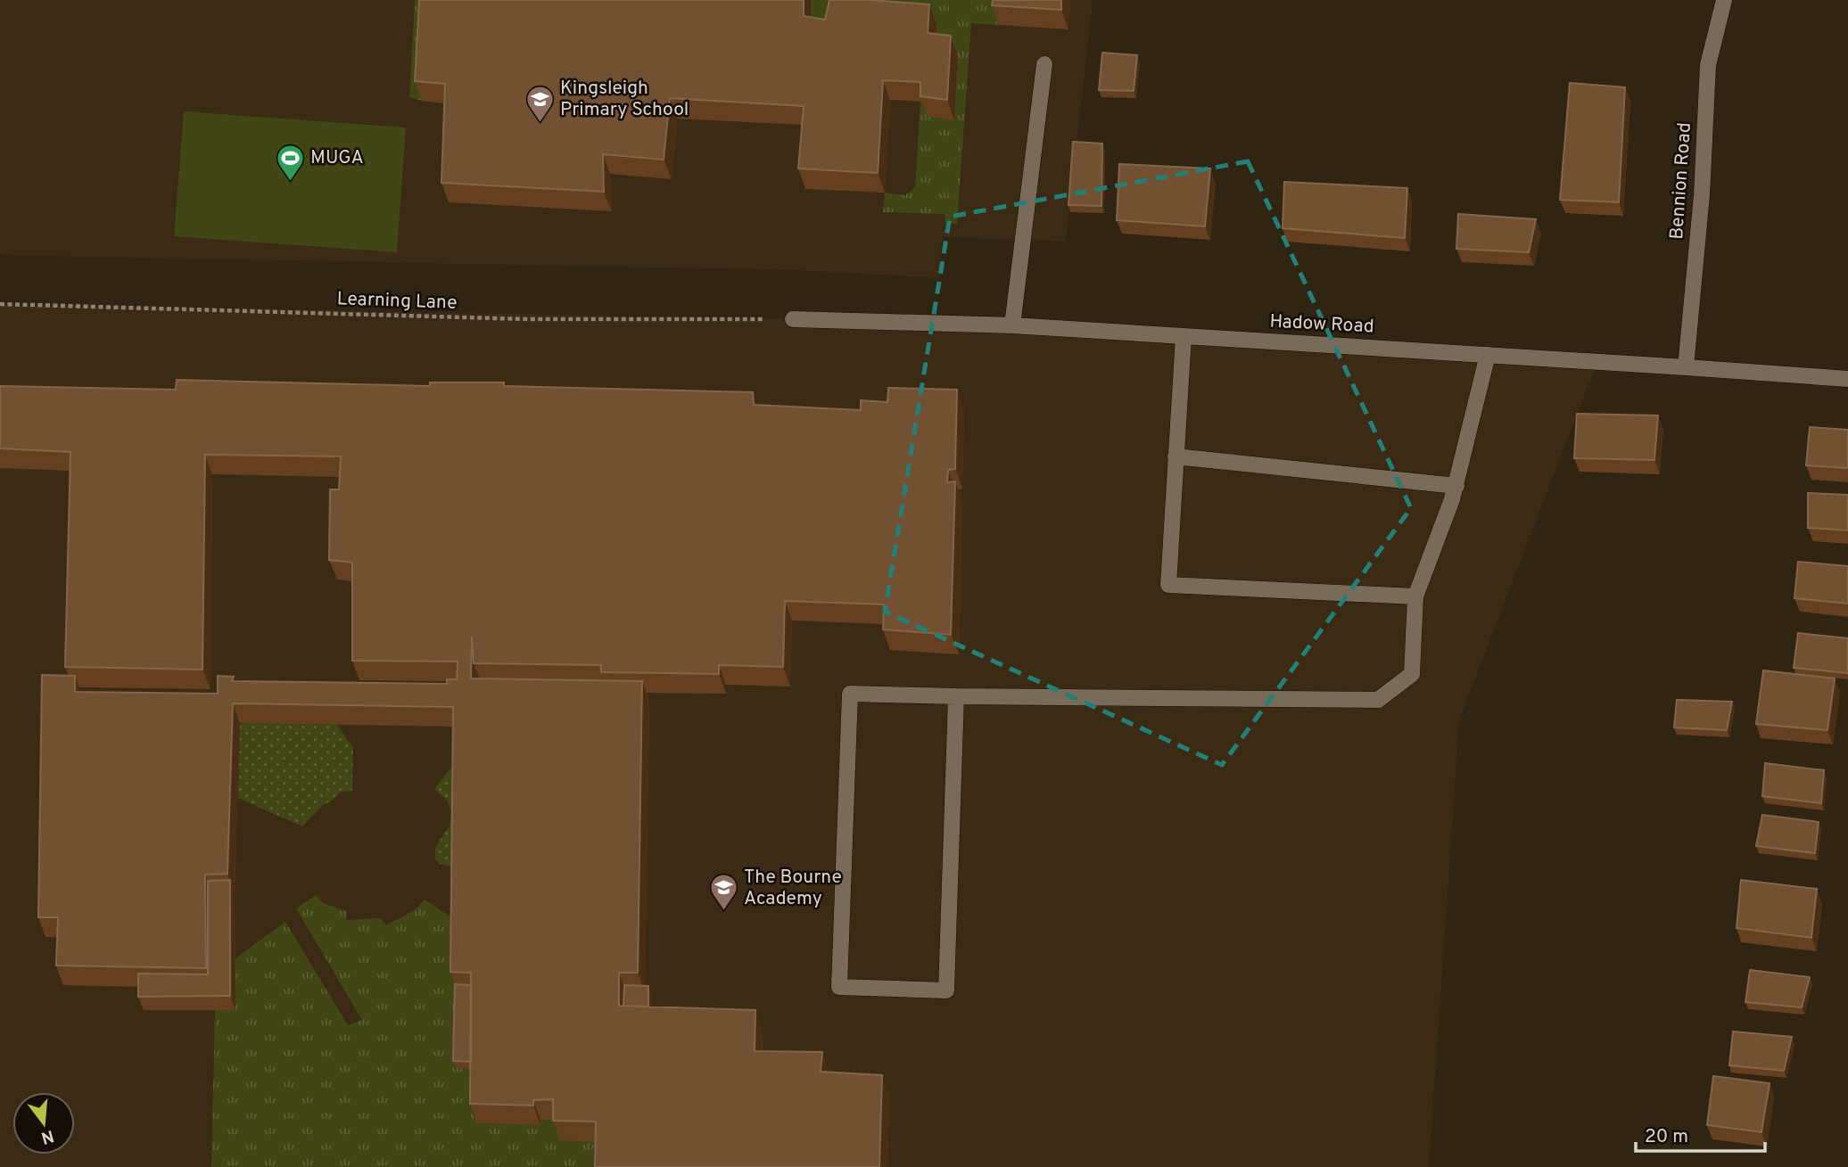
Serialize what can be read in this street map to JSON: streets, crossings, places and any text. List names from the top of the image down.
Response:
{
  "streets": {
    "street": ["Bennion Road", "Hadow Road"],
    "path": ["Learning Lane"]
  },
  "crossings": [
    ["Bennion Road", "Hadow Road"],
    ["Learning Lane", "Hadow Road"]
  ],
  "places": {
    "school or university": ["Kingsleigh Primary School", "The Bourne Academy"],
    "sports": ["MUGA"]
  },
  "scale_bar": "20 m",
  "north": "bottom"
}
